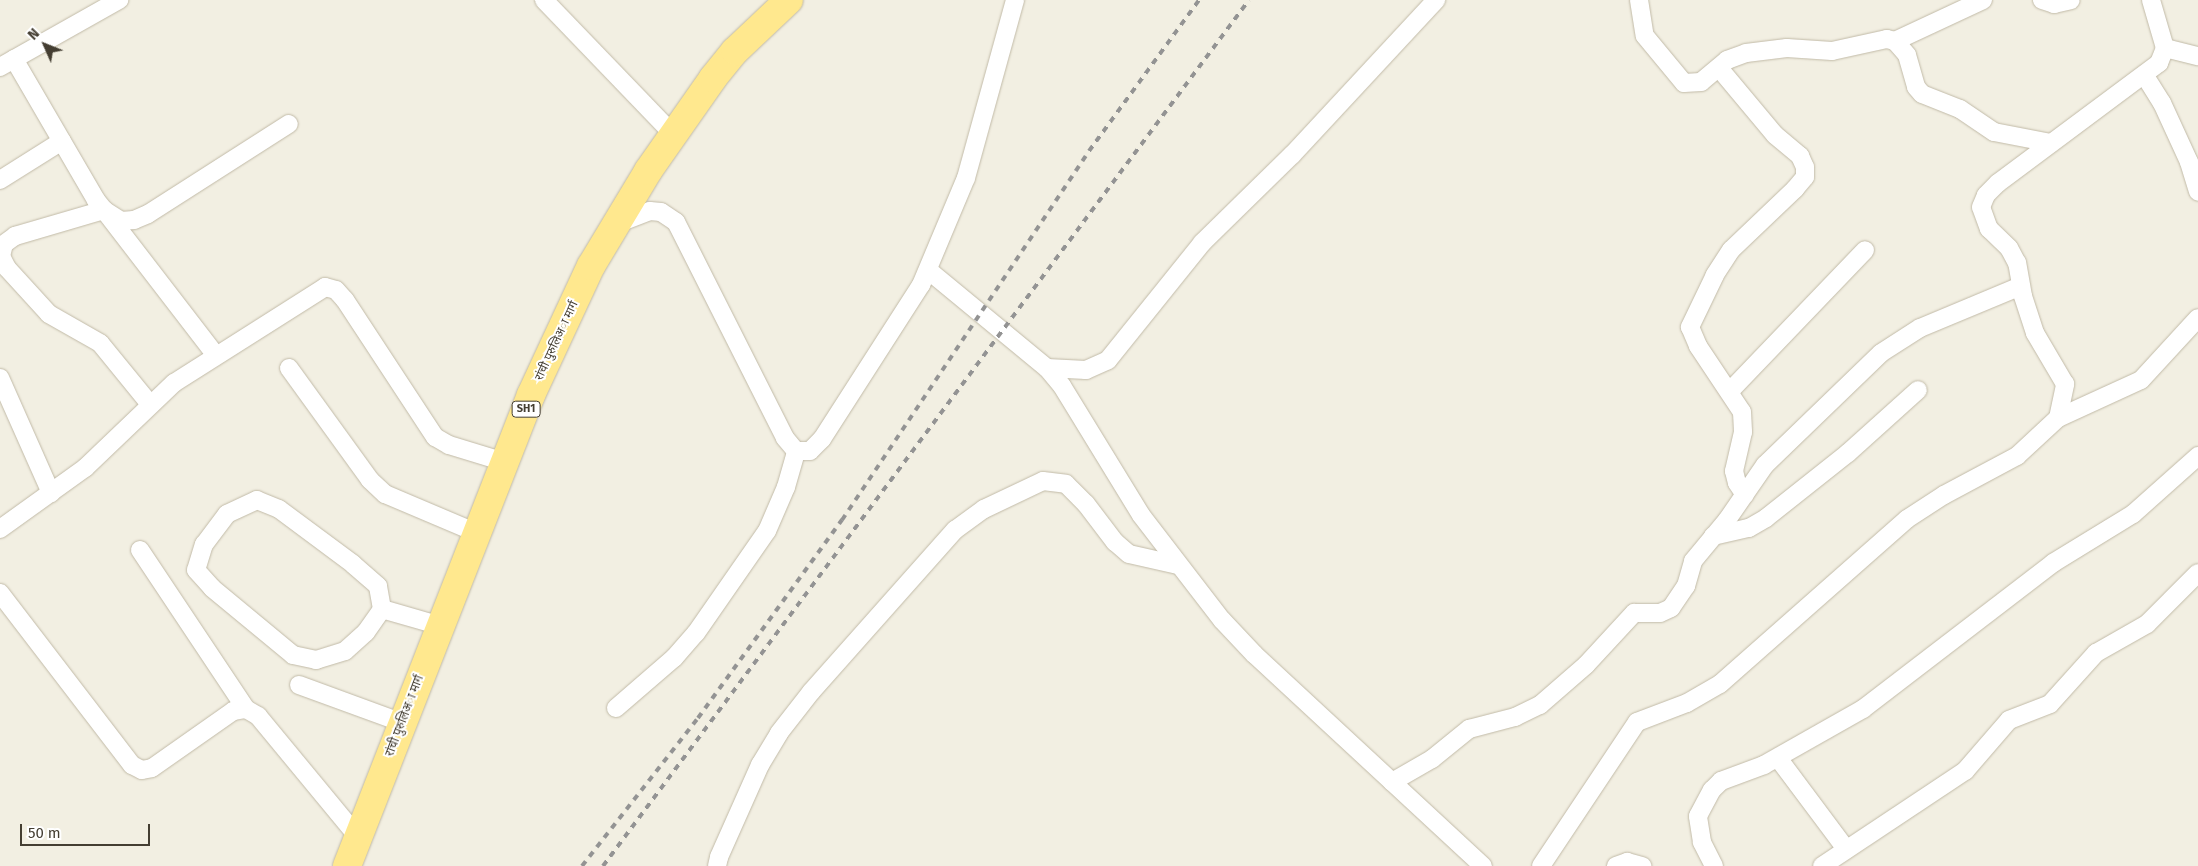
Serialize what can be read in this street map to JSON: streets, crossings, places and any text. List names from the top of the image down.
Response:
{
  "streets": {
    "main road": ["रांची पुरुलिअा मार्ग", "SH1"]
  },
  "scale_bar": "50 m",
  "north": "top left"
}
